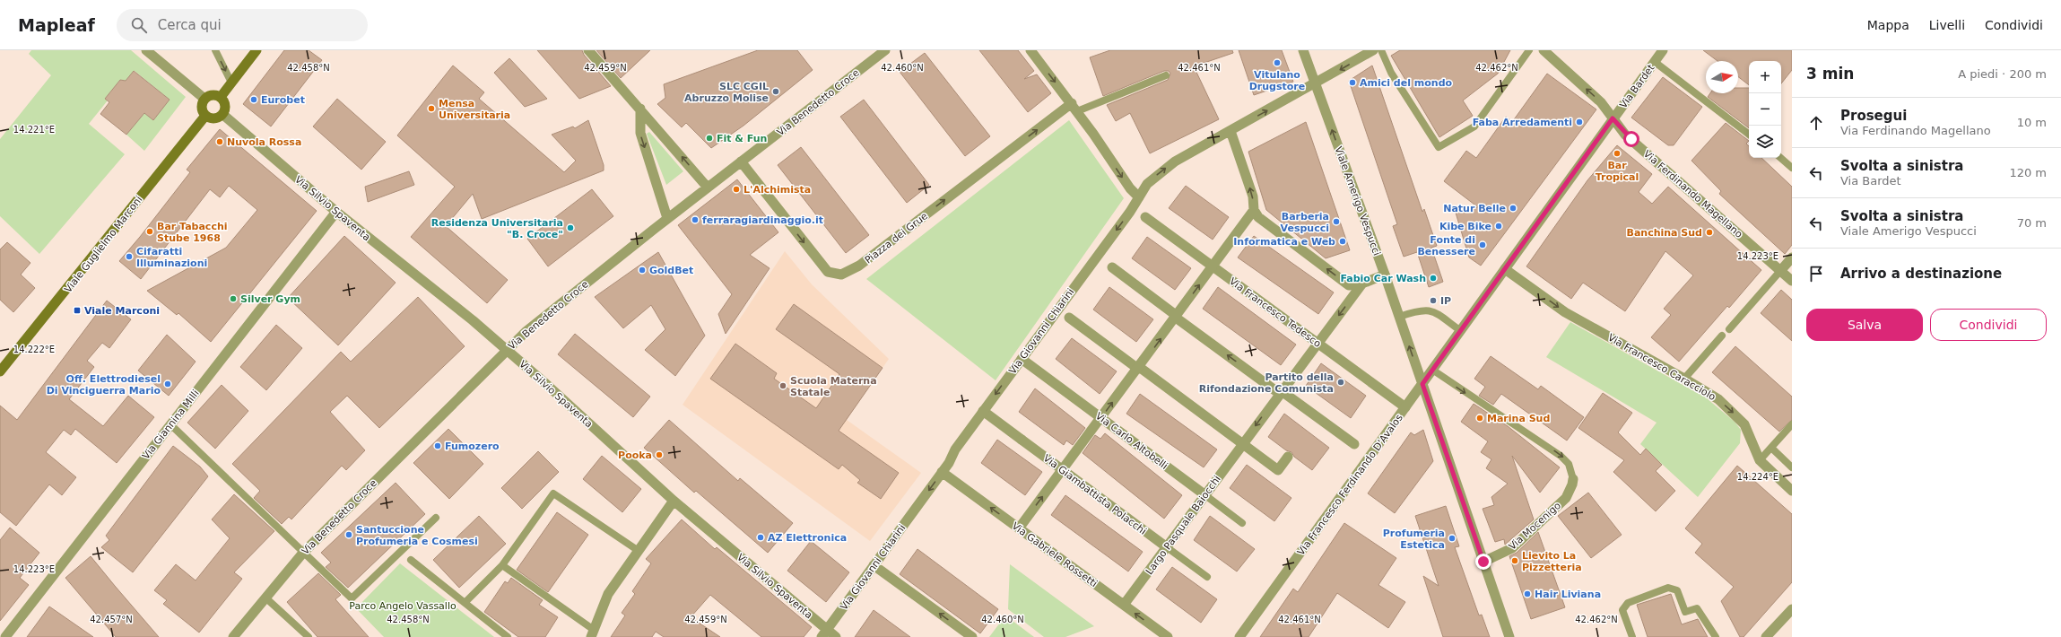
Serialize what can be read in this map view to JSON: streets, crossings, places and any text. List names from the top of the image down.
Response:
{
  "streets": {
    "main road": ["Viale Guglielmo Marconi"],
    "street": [
      "Via Bardet",
      "Via Benedetto Croce",
      "Via Ferdinando Magellano",
      "Viale Amerigo Vespucci",
      "Via Silvio Spaventa",
      "Piazza dei Grue",
      "Via Francesco Tedesco",
      "Via Giovanni Chiarini",
      "Via Francesco Caracciolo",
      "Via Giannina Milli",
      "Via Carlo Altobelli",
      "Via Francesco Ferdinando D'Avalos",
      "Via Giambattista Polacchi",
      "Largo Pasquale Baiocchi",
      "Via Mocenigo",
      "Via Gabriele Rossetti"
    ]
  },
  "crossings": [
    ["Via Bardet", "Via Ferdinando Magellano"],
    ["Via Bardet", "Viale Amerigo Vespucci"],
    ["Via Bardet", "Via Francesco Caracciolo"],
    ["Via Bardet", "Via Francesco Ferdinando D'Avalos"],
    ["Via Benedetto Croce", "Via Silvio Spaventa"],
    ["Via Benedetto Croce", "Piazza dei Grue"],
    ["Viale Amerigo Vespucci", "Via Giovanni Chiarini"],
    ["Viale Amerigo Vespucci", "Via Francesco Ferdinando D'Avalos"],
    ["Viale Amerigo Vespucci", "Via Mocenigo"],
    ["Via Silvio Spaventa", "Viale Guglielmo Marconi"],
    ["Via Silvio Spaventa", "Via Giovanni Chiarini"],
    ["Via Silvio Spaventa", "Via Giannina Milli"],
    ["Via Francesco Tedesco", "Via Francesco Ferdinando D'Avalos"],
    ["Via Francesco Tedesco", "Largo Pasquale Baiocchi"],
    ["Via Giovanni Chiarini", "Via Carlo Altobelli"],
    ["Via Giovanni Chiarini", "Via Giambattista Polacchi"],
    ["Via Giovanni Chiarini", "Via Gabriele Rossetti"],
    ["Via Carlo Altobelli", "Largo Pasquale Baiocchi"],
    ["Via Giambattista Polacchi", "Largo Pasquale Baiocchi"],
    ["Largo Pasquale Baiocchi", "Via Gabriele Rossetti"]
  ],
  "one_way": ["Viale Amerigo Vespucci", "Via Francesco Caracciolo", "Via Gabriele Rossetti"],
  "parks": ["Parco Angelo Vassallo"],
  "places": {
    "other": [
      "Vitulano Drugstore",
      "Amici del mondo",
      "SLC CGIL Abruzzo Molise",
      "Eurobet",
      "Mensa Universitaria",
      "Faba Arredamenti",
      "Fit & Fun",
      "Nuvola Rossa",
      "Bar Tropical",
      "L'Alchimista",
      "Natur Belle",
      "ferraragiardinaggio.it",
      "Barberia Vespucci",
      "Kibe Bike",
      "Residenza Universitaria \"B. Croce\"",
      "Bar Tabacchi Stube 1968",
      "Banchina Sud",
      "Informatica e Web",
      "Fonte di Benessere",
      "Cifaratti Illuminazioni",
      "GoldBet",
      "Fabio Car Wash",
      "Silver Gym",
      "IP",
      "Partito della Rifondazione Comunista",
      "Off. Elettrodiesel Di Vinciguerra Mario",
      "Scuola Materna Statale",
      "Marina Sud",
      "Fumozero",
      "Pooka",
      "Santuccione Profumeria e Cosmesi",
      "AZ Elettronica",
      "Profumeria Estetica",
      "Lievito La Pizzetteria",
      "Hair Liviana"
    ],
    "transit": ["Viale Marconi"]
  },
  "north": "right",
  "page": {
    "header": "Mapleaf",
    "search": "Cerca qui",
    "nav": ["Mappa", "Livelli", "Condividi"],
    "heading": ["3 min", "A piedi · 200 m"],
    "map_buttons": ["+", "−"],
    "list": [
      ["Prosegui", "Via Ferdinando Magellano", "10 m"],
      ["Svolta a sinistra", "Via Bardet", "120 m"],
      ["Svolta a sinistra", "Viale Amerigo Vespucci", "70 m"],
      "Arrivo a destinazione"
    ],
    "buttons": ["Salva", "Condividi"]
  },
  "coordinates": [
    "42.458°N",
    "42.459°N",
    "42.460°N",
    "42.461°N",
    "42.462°N",
    "14.221°E",
    "14.223°E",
    "14.222°E",
    "14.224°E",
    "42.457°N"
  ]
}
